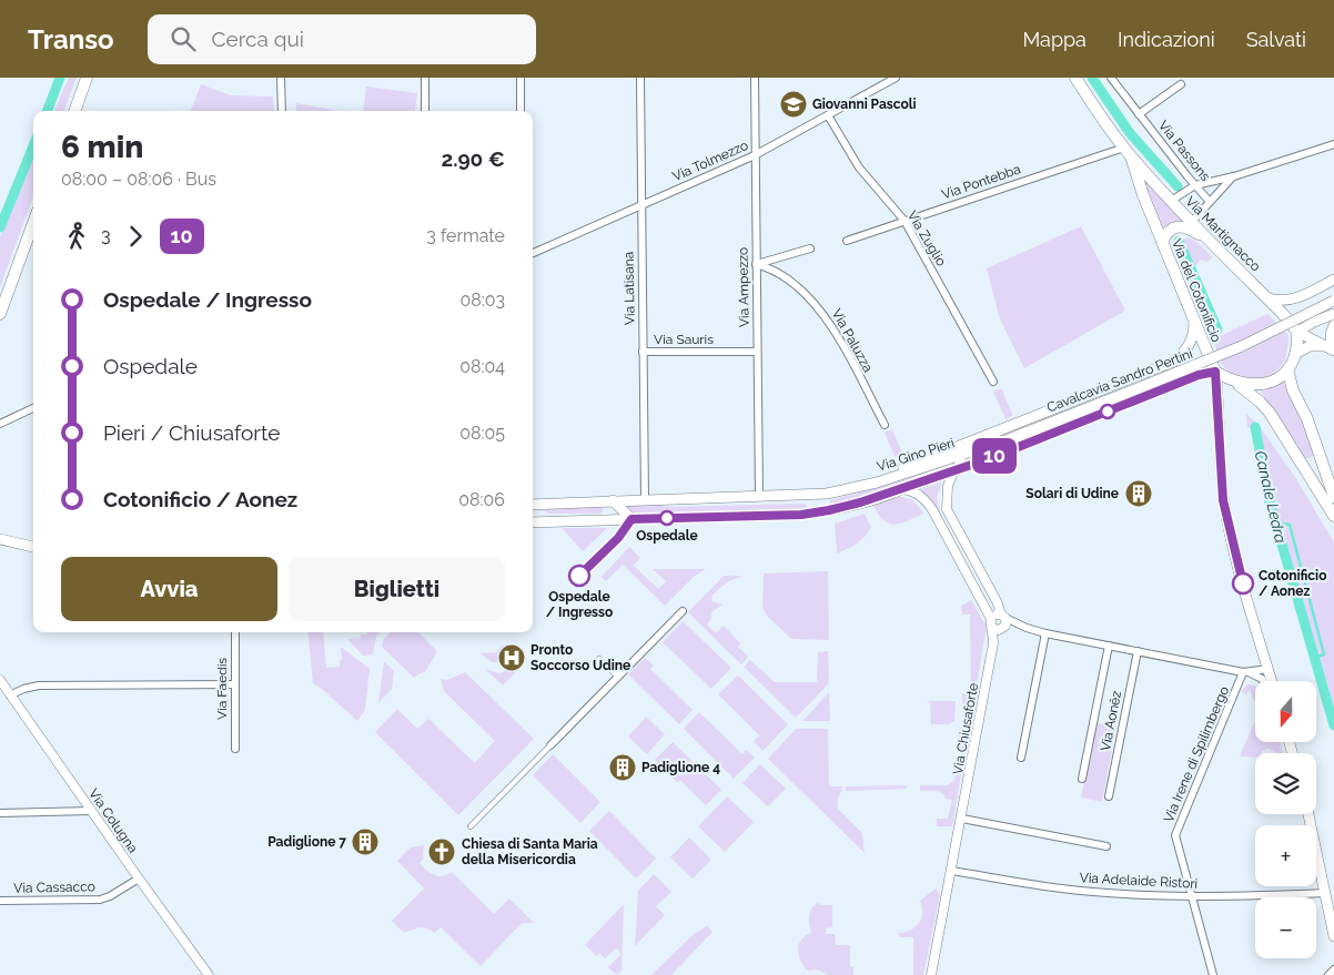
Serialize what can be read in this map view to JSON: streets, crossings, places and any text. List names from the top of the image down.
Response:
{
  "streets": {
    "main road": [
      "Via Martignacco",
      "Via del Cotonificio",
      "Cavalcavia Sandro Pertini",
      "Via Gino Pieri"
    ],
    "street": [
      "Via Passons",
      "Via Tolmezzo",
      "Via Pontebba",
      "Via Zuglio",
      "Via Ampezzo",
      "Via Latisana",
      "Via Sauris",
      "Via Paluzza",
      "Via Faedis",
      "Via Aonêz",
      "Via Chiusaforte",
      "Via Irene di Spilimbergo",
      "Via Colugna",
      "Via Adelaide Ristori",
      "Via Cassacco"
    ]
  },
  "crossings": [
    ["Via Tolmezzo", "Via Zuglio"],
    ["Via Tolmezzo", "Via Ampezzo"],
    ["Via Tolmezzo", "Via Latisana"],
    ["Via Pontebba", "Via Martignacco"],
    ["Via Pontebba", "Via Zuglio"],
    ["Via Martignacco", "Via del Cotonificio"],
    ["Via Ampezzo", "Via Sauris"],
    ["Via Ampezzo", "Via Paluzza"],
    ["Via Ampezzo", "Via Gino Pieri"],
    ["Via Latisana", "Via Sauris"],
    ["Via Latisana", "Via Gino Pieri"],
    ["Cavalcavia Sandro Pertini", "Via Gino Pieri"],
    ["Via Chiusaforte", "Via Adelaide Ristori"],
    ["Via Irene di Spilimbergo", "Via Adelaide Ristori"],
    ["Via Colugna", "Via Cassacco"]
  ],
  "water": ["Canale Ledra"],
  "places": {
    "school or university": ["Giovanni Pascoli"],
    "building": ["Solari di Udine", "Padiglione 4", "Padiglione 7"],
    "other": ["Ospedale", "Ospedale / Ingresso", "Cotonificio / Aonez"],
    "hospital": ["Pronto Soccorso Udine"],
    "church": ["Chiesa di Santa Maria della Misericordia"]
  },
  "lines": ["bus line 10"],
  "north": "bottom",
  "page": {
    "header": "Transo",
    "search": "Cerca qui",
    "nav": ["Mappa", "Indicazioni", "Salvati"],
    "on_map": "10",
    "heading": ["6 min", "08:00 – 08:06 · Bus", "2.90 €"],
    "legs": ["3", "10", "3 fermate"],
    "list": [
      {
        "name": "Ospedale / Ingresso",
        "value": "08:03"
      },
      {
        "name": "Ospedale",
        "value": "08:04"
      },
      {
        "name": "Pieri / Chiusaforte",
        "value": "08:05"
      },
      {
        "name": "Cotonificio / Aonez",
        "value": "08:06"
      }
    ],
    "buttons": ["Avvia", "Biglietti"],
    "map_buttons": ["+", "−"]
  }
}
